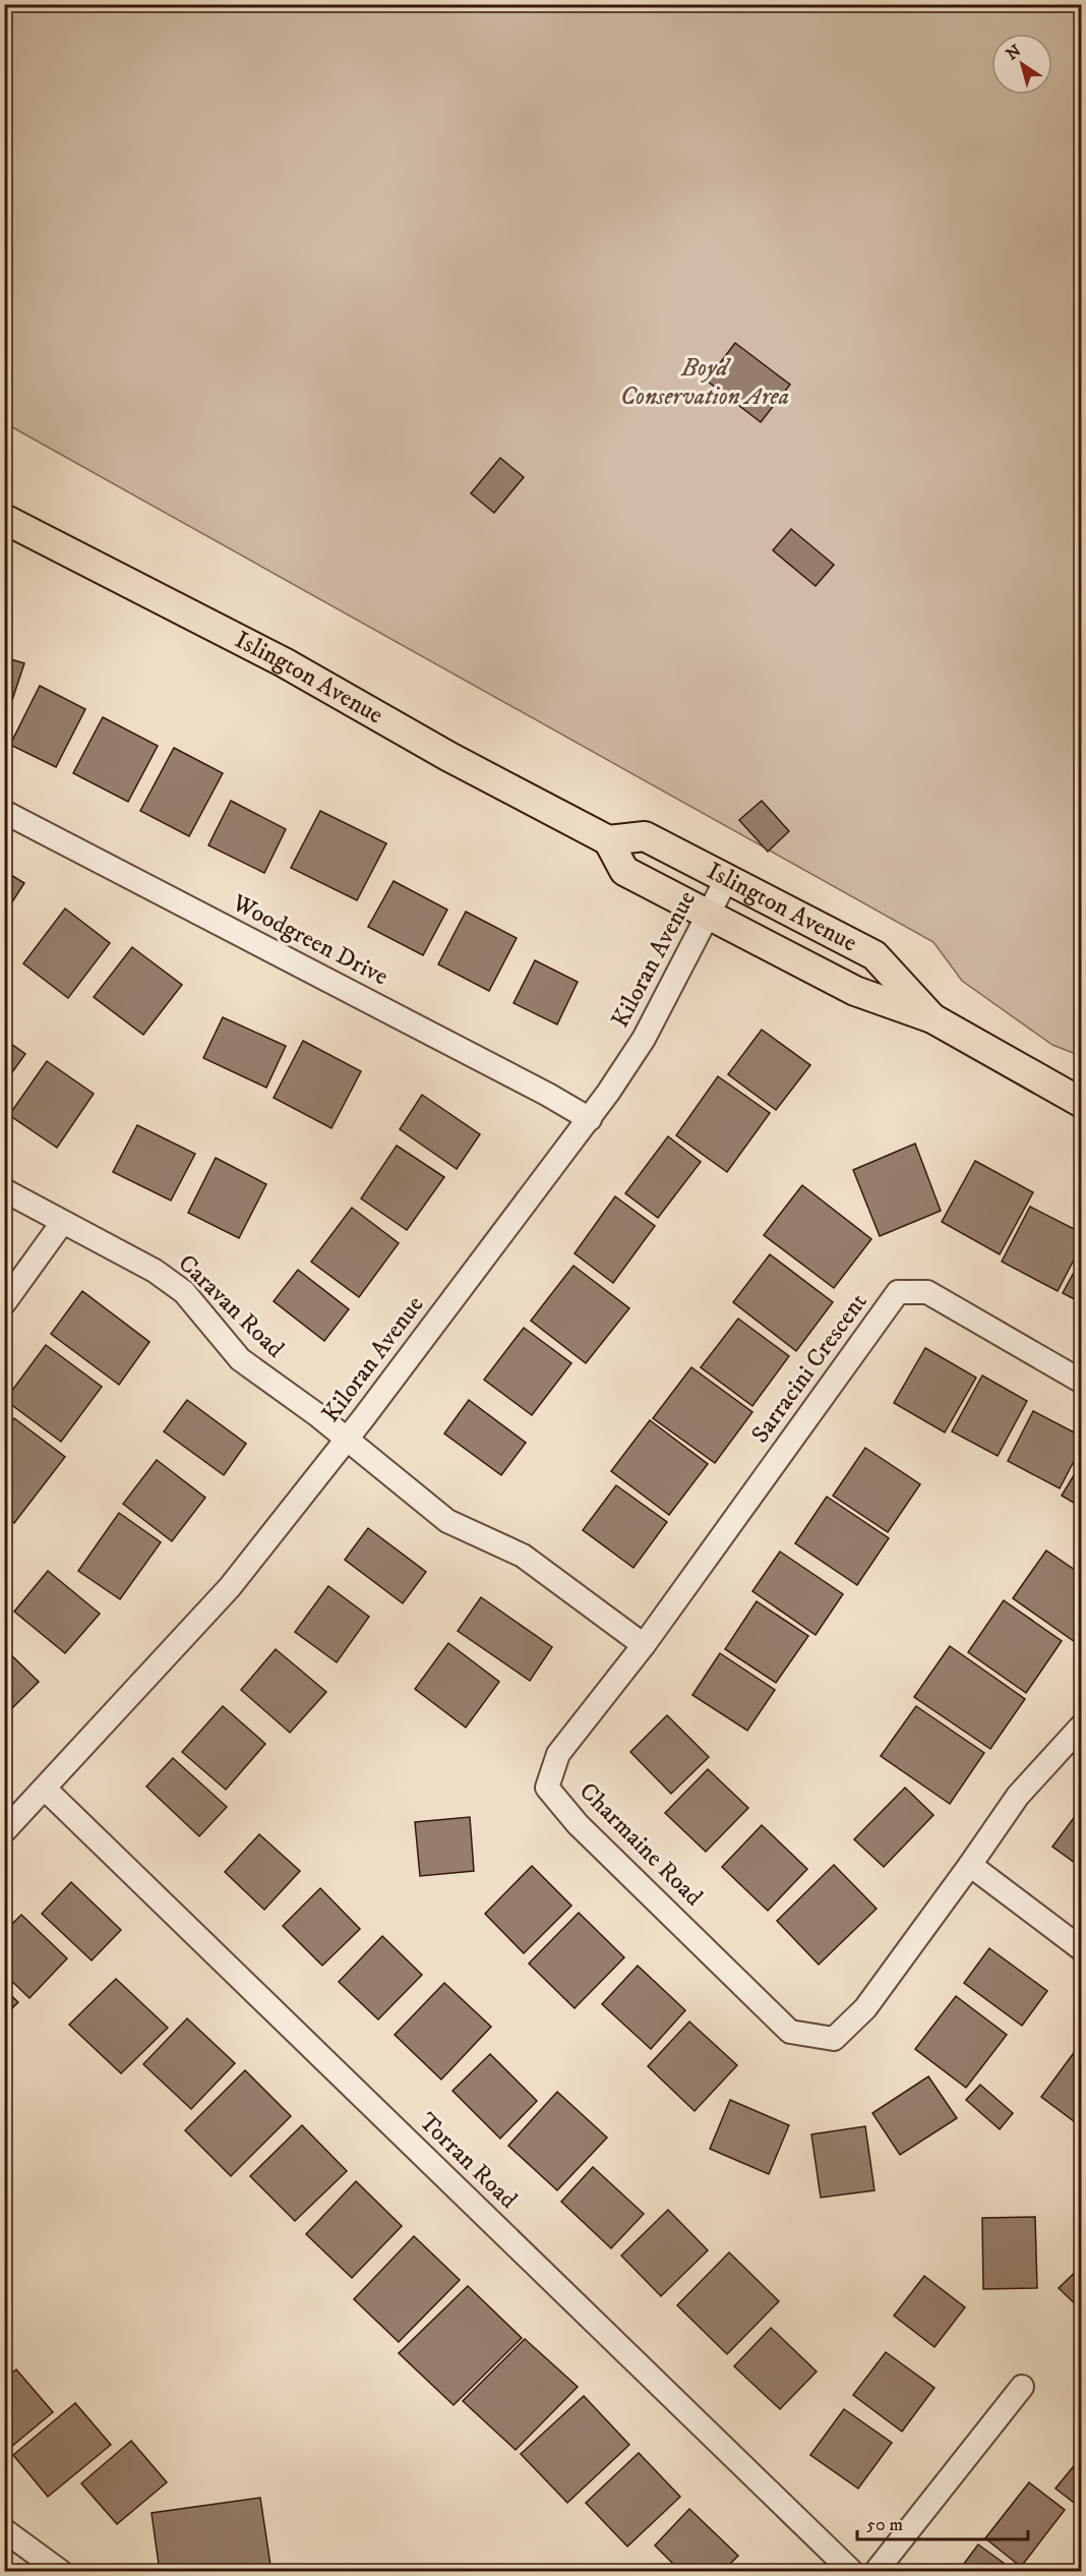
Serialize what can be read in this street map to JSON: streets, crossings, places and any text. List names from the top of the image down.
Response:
{
  "streets": {
    "main road": ["Islington Avenue"],
    "street": [
      "Woodgreen Drive",
      "Kiloran Avenue",
      "Caravan Road",
      "Sarracini Crescent",
      "Charmaine Road",
      "Torran Road"
    ]
  },
  "crossings": [
    ["Islington Avenue", "Kiloran Avenue"],
    ["Woodgreen Drive", "Kiloran Avenue"],
    ["Kiloran Avenue", "Caravan Road"],
    ["Kiloran Avenue", "Torran Road"],
    ["Sarracini Crescent", "Charmaine Road"]
  ],
  "parks": ["Boyd Conservation Area"],
  "scale_bar": "50 m",
  "north": "top left"
}
